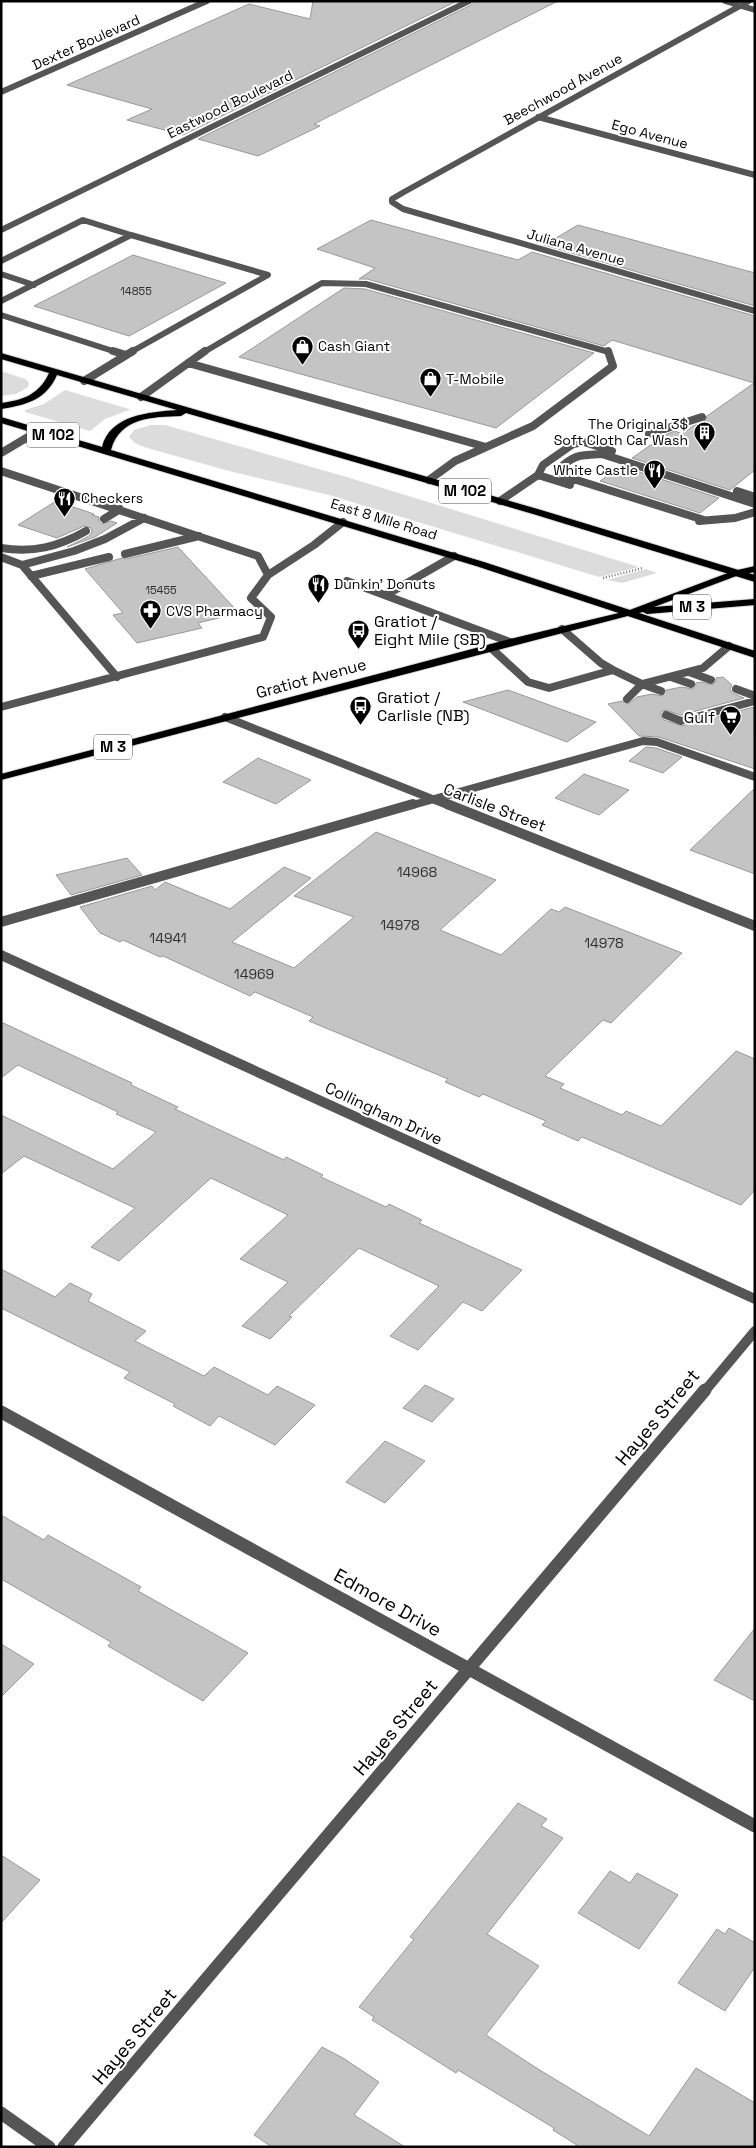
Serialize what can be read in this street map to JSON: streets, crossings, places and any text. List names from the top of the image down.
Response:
{
  "streets": {
    "highway": ["M 102", "East 8 Mile Road"],
    "main road": ["M 3", "Gratiot Avenue"],
    "street": [
      "Dexter Boulevard",
      "Beechwood Avenue",
      "Eastwood Boulevard",
      "Ego Avenue",
      "Juliana Avenue",
      "Carlisle Street",
      "Collingham Drive",
      "Hayes Street",
      "Edmore Drive"
    ]
  },
  "crossings": [
    ["Beechwood Avenue", "Ego Avenue"],
    ["Beechwood Avenue", "Juliana Avenue"],
    ["M 102", "Gratiot Avenue"],
    ["East 8 Mile Road", "Gratiot Avenue"],
    ["Gratiot Avenue", "Carlisle Street"],
    ["Hayes Street", "Edmore Drive"]
  ],
  "places": {
    "shop": ["Cash Giant", "T-Mobile"],
    "building": ["The Original 3$ Soft Cloth Car Wash"],
    "restaurant": ["White Castle", "Checkers", "Dunkin' Donuts"],
    "pharmacy": ["CVS Pharmacy"],
    "bus stop": ["Gratiot / Eight Mile (SB)", "Gratiot / Carlisle (NB)"],
    "supermarket": ["Gulf"]
  },
  "house_numbers": [
    "14855",
    "15455",
    "14968",
    "14978",
    "14941",
    "14978",
    "14969"
  ]
}
